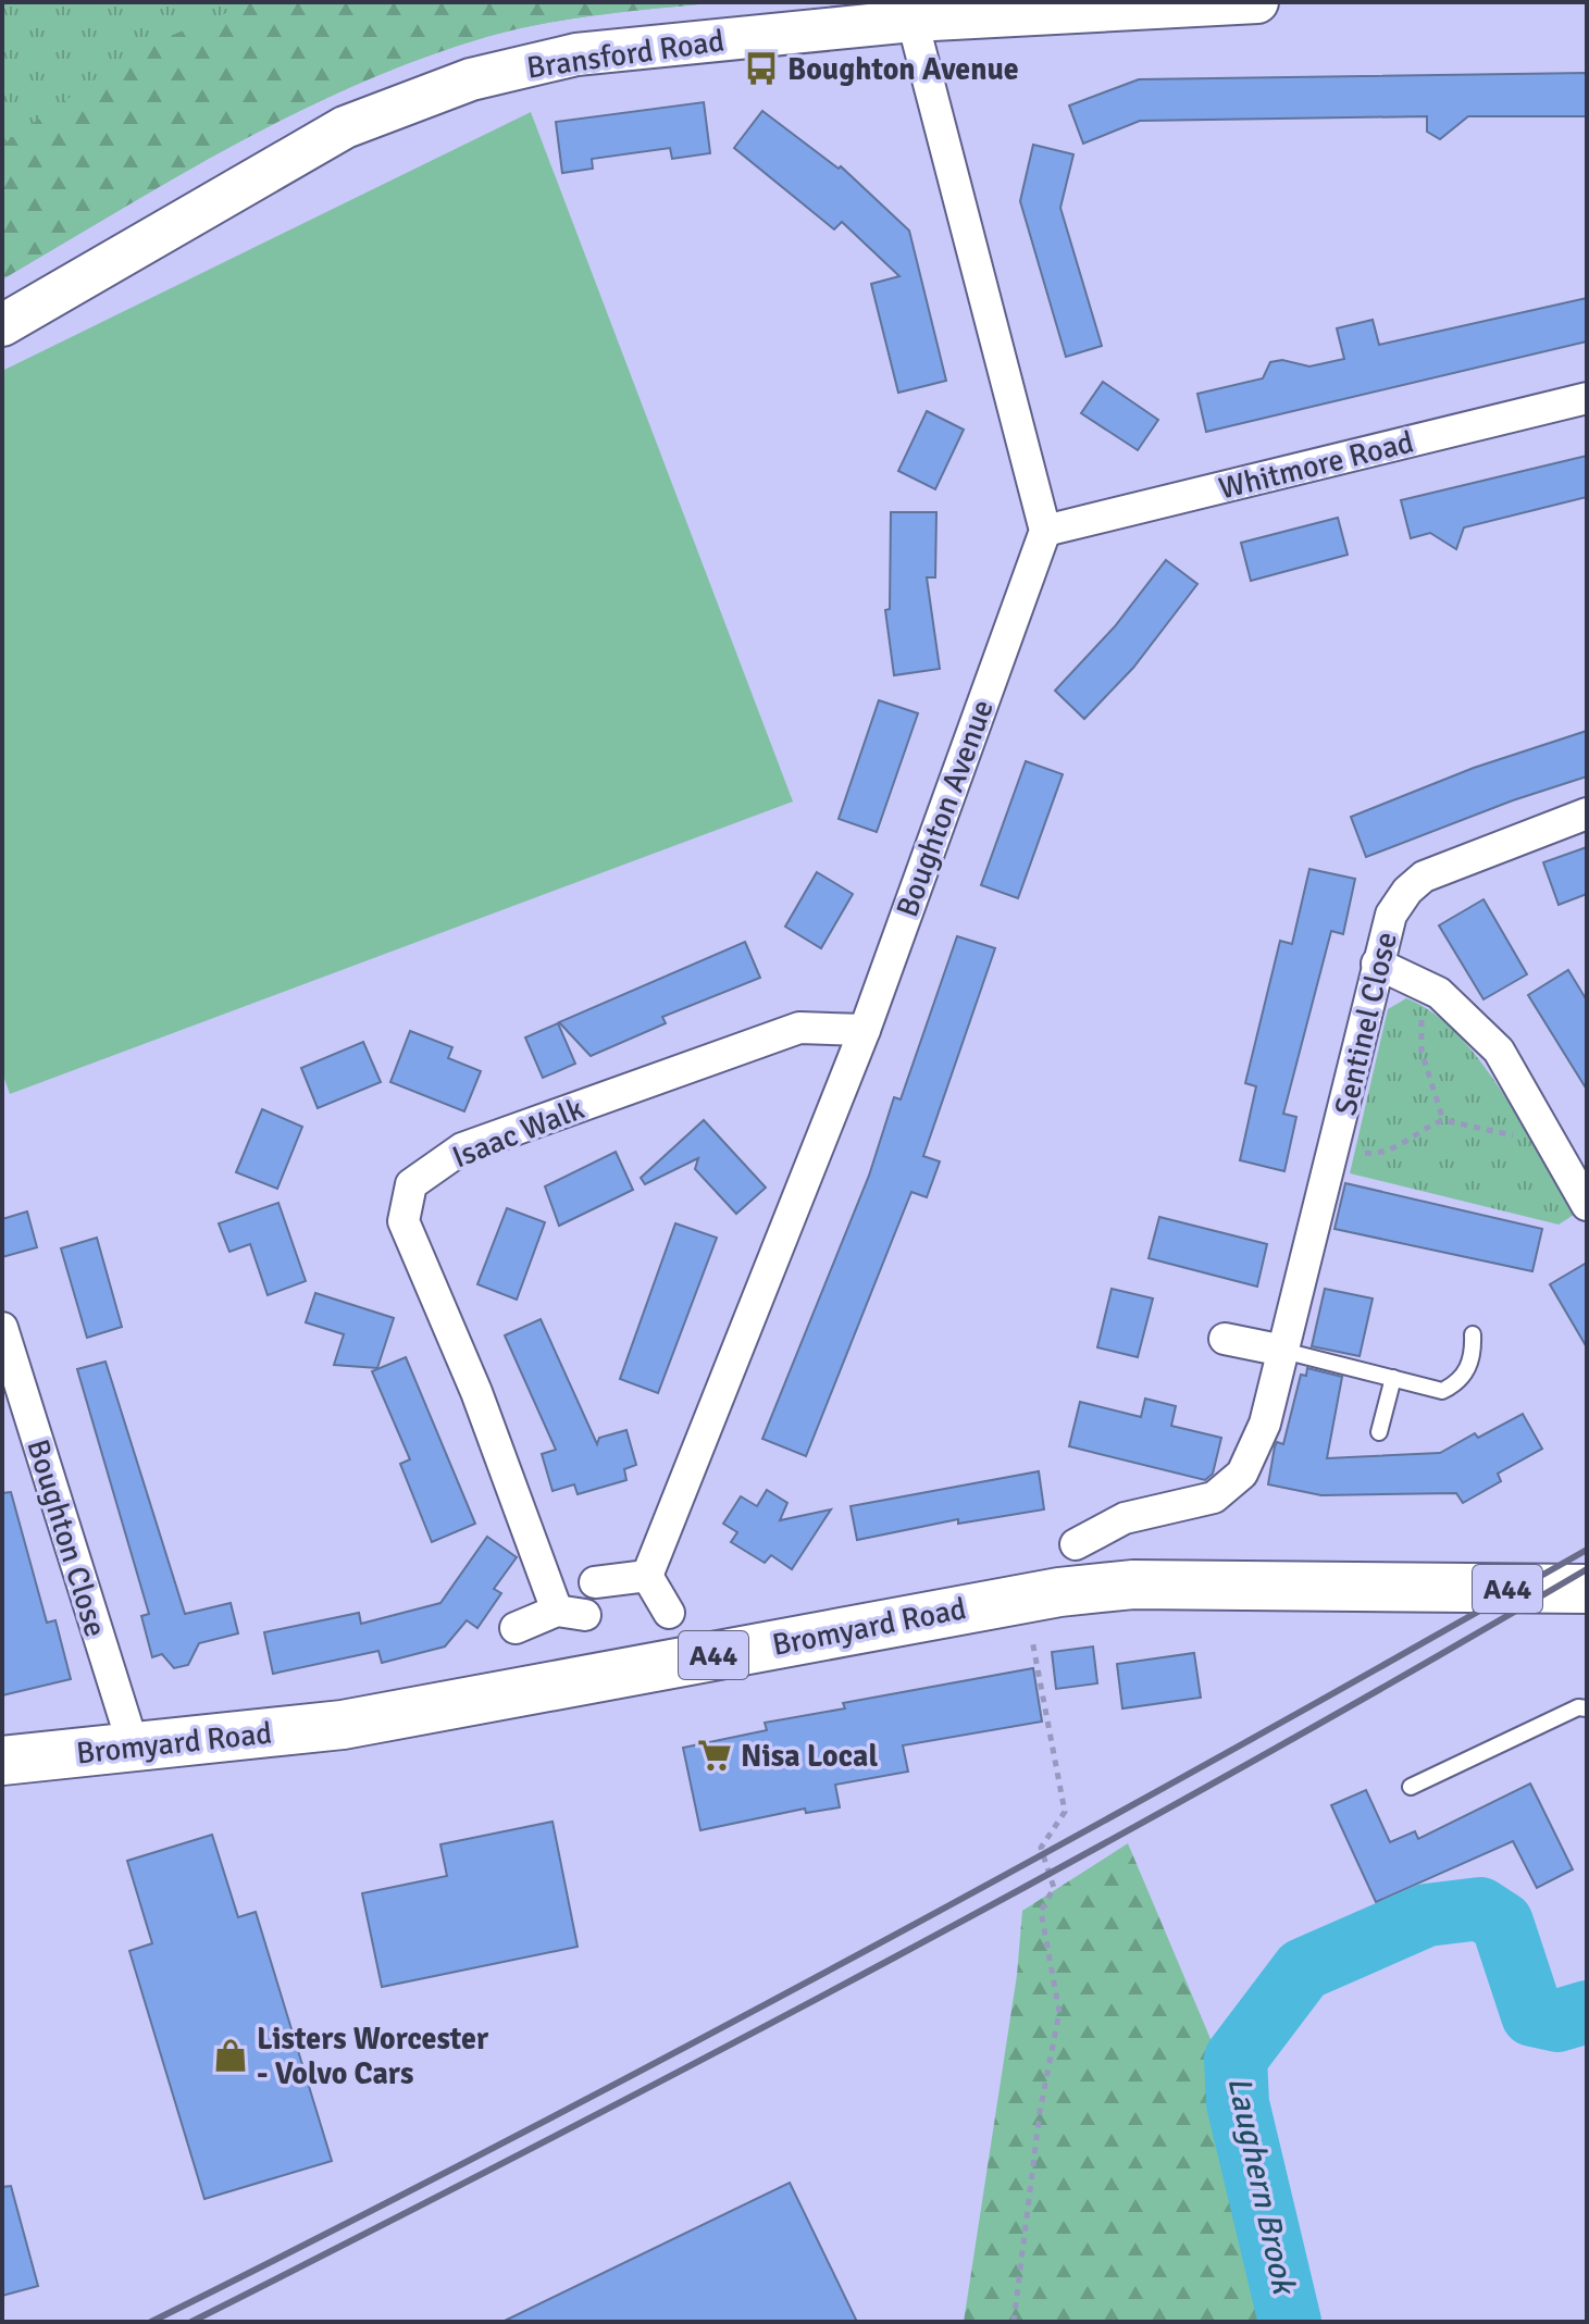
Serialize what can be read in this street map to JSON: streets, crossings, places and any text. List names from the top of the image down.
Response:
{
  "streets": {
    "main road": ["Bransford Road", "A44", "Bromyard Road"],
    "street": [
      "Whitmore Road",
      "Boughton Avenue",
      "Sentinel Close",
      "Isaac Walk",
      "Boughton Close"
    ]
  },
  "crossings": [
    ["Whitmore Road", "Boughton Avenue"],
    ["Boughton Avenue", "Isaac Walk"],
    ["Sentinel Close", "Bromyard Road"],
    ["Boughton Close", "Bromyard Road"]
  ],
  "water": ["Laughern Brook"],
  "places": {
    "bus stop": ["Boughton Avenue"],
    "supermarket": ["Nisa Local"],
    "shop": ["Listers Worcester - Volvo Cars"]
  }
}
